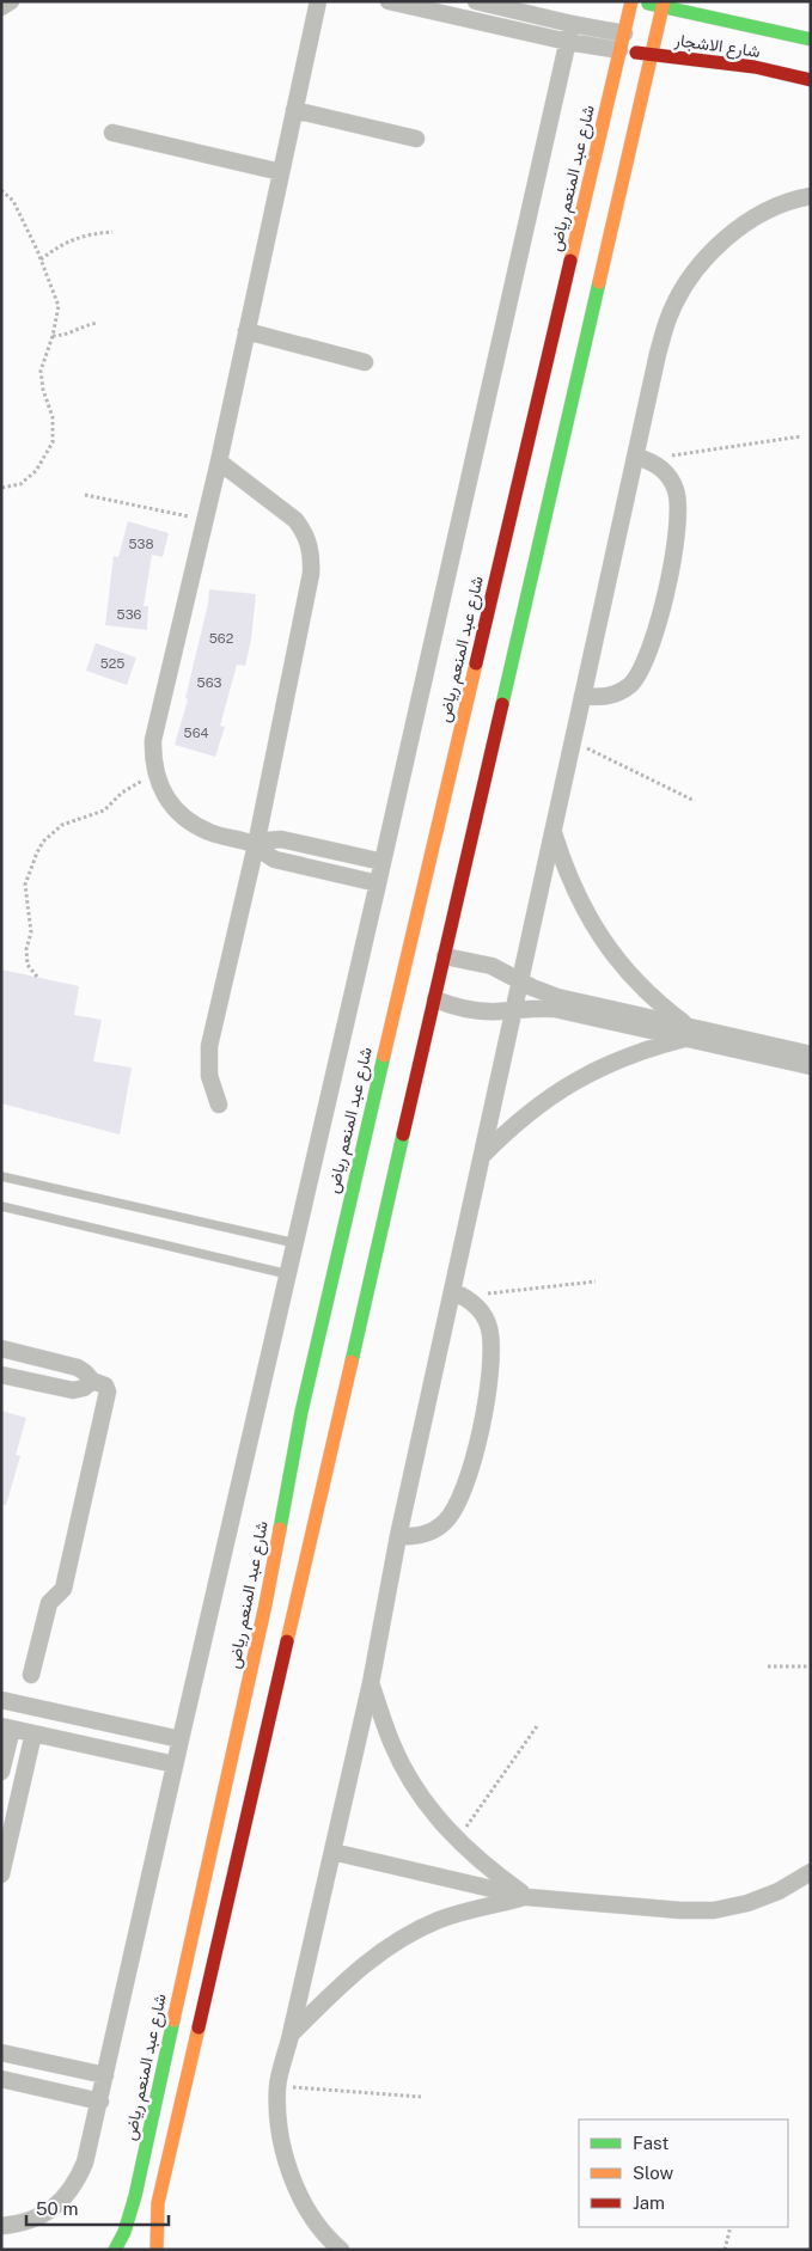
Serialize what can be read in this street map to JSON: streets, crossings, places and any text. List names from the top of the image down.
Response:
{
  "streets": {
    "street": ["شارع الاشجار", "شارع عبد المنعم رياض"]
  },
  "crossings": [
    ["شارع الاشجار", "شارع عبد المنعم رياض"]
  ],
  "house_numbers": [
    "538",
    "536",
    "562",
    "525",
    "563",
    "564"
  ],
  "legend": ["Fast", "Slow", "Jam"],
  "scale_bar": "50 m"
}
